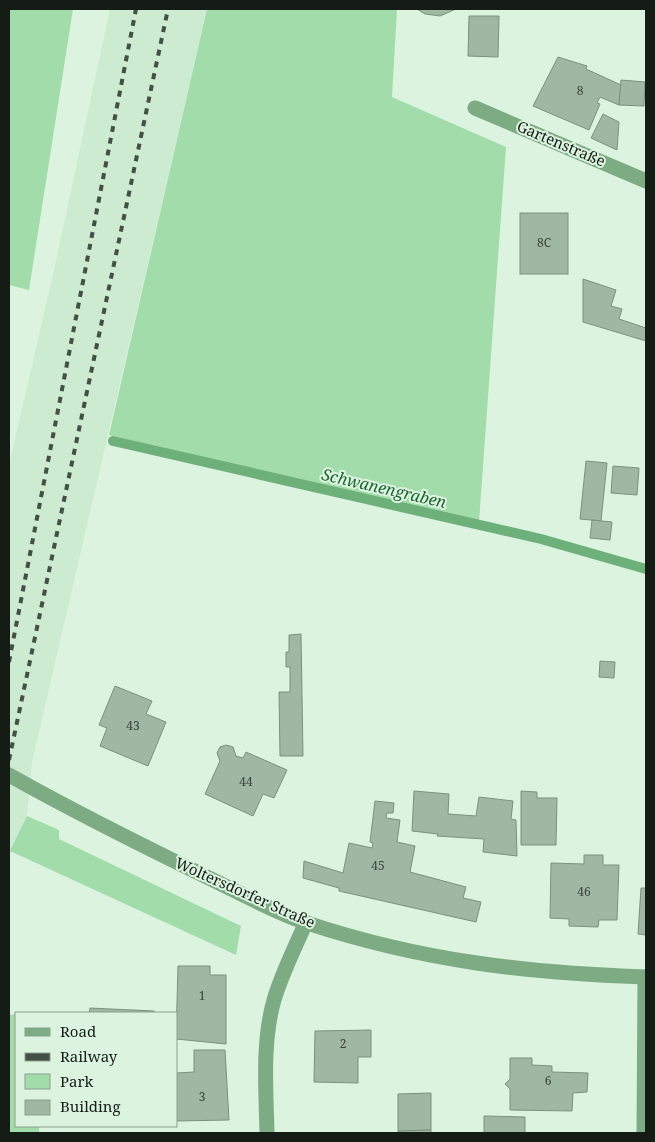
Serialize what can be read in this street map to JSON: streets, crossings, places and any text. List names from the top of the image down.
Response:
{
  "streets": {
    "street": ["Gartenstraße", "Woltersdorfer Straße"]
  },
  "water": ["Schwanengraben"],
  "house_numbers": [
    "8",
    "8C",
    "43",
    "44",
    "45",
    "46",
    "1",
    "2",
    "6",
    "3"
  ],
  "legend": [
    "Road",
    "Railway",
    "Park",
    "Building"
  ]
}
